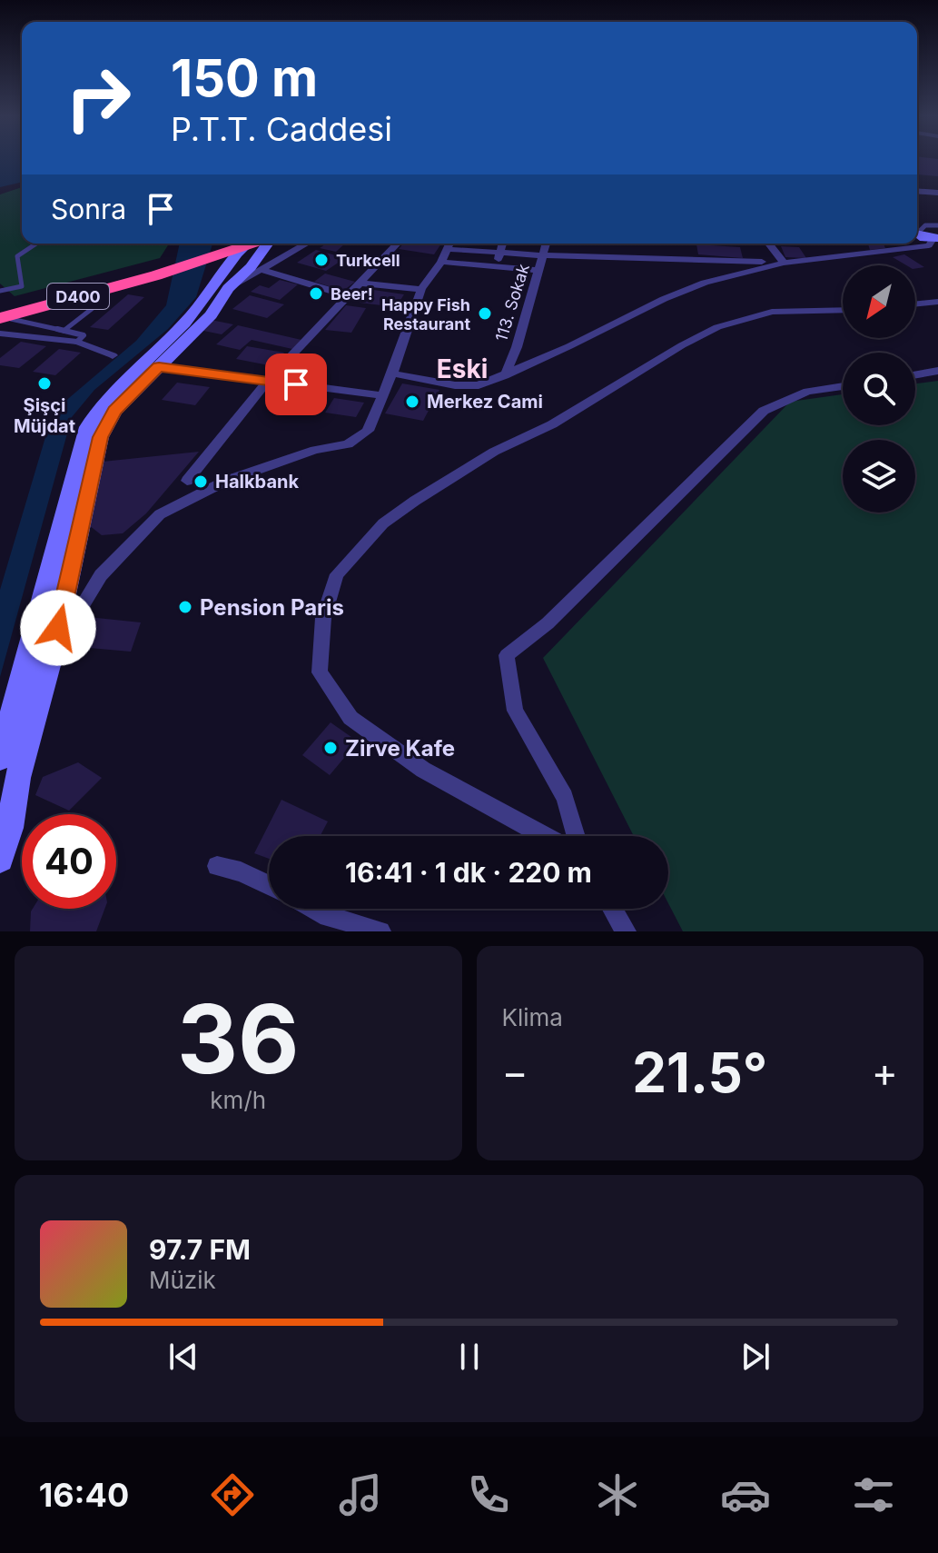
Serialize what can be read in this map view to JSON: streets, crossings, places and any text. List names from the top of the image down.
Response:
{
  "streets": {
    "highway": ["D400"],
    "street": ["113. Sokak"]
  },
  "districts": ["Eski"],
  "places": [
    "Turkcell",
    "Beer!",
    "Happy Fish Restaurant",
    "Şişçi Müjdat",
    "Merkez Cami",
    "Halkbank",
    "Pension Paris",
    "Zirve Kafe"
  ],
  "north": "bottom left",
  "page": {
    "turn": ["150 m", "P.T.T. Caddesi"],
    "then": "Sonra",
    "limit": "40",
    "trip": "16:41 · 1 dk · 220 m",
    "tile": [
      ["36", "km/h"],
      "Klima"
    ],
    "heat": ["−", "21.5°", "+"],
    "song": ["97.7 FM", "Müzik"],
    "tabs": "16:40"
  }
}
